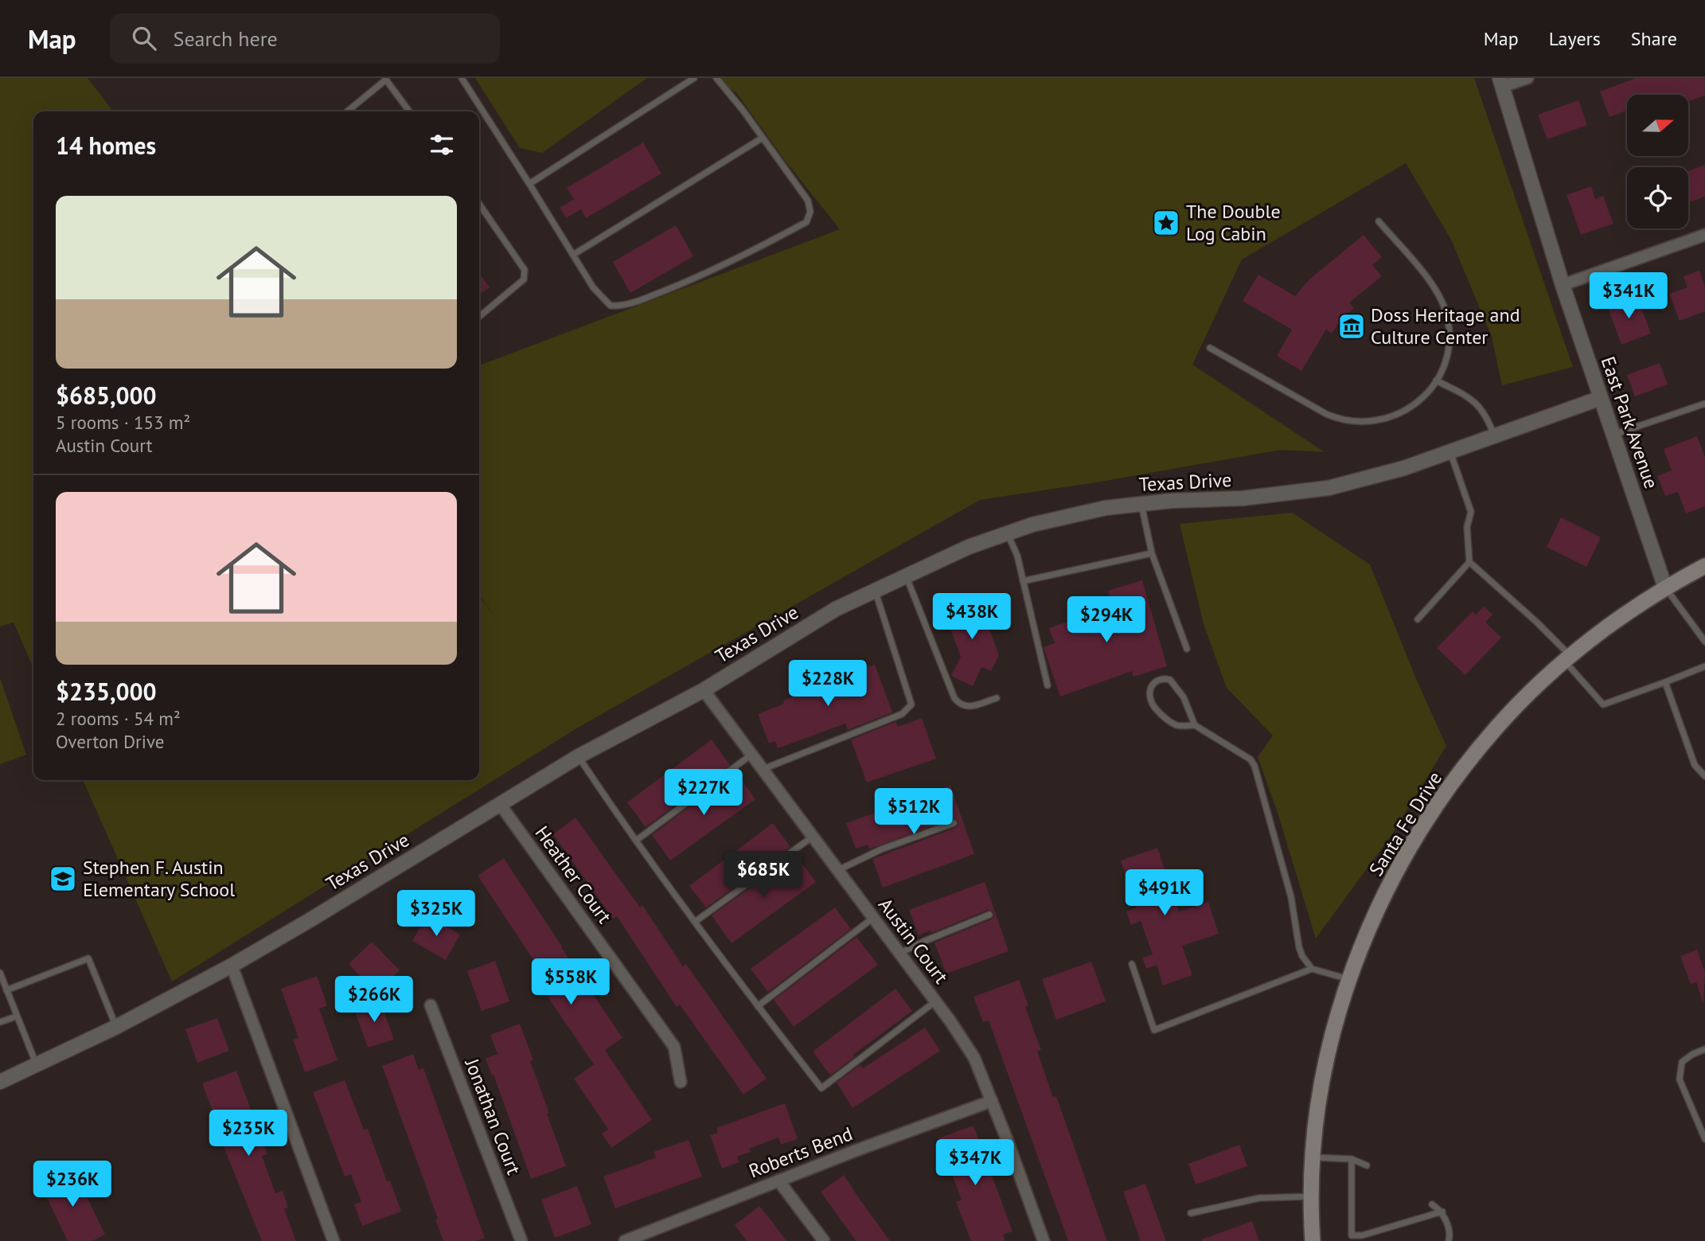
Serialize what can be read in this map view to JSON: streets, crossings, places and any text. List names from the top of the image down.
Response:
{
  "streets": {
    "main road": ["Santa Fe Drive"],
    "street": [
      "East Park Avenue",
      "Texas Drive",
      "Heather Court",
      "Austin Court",
      "Jonathan Court",
      "Roberts Bend"
    ]
  },
  "crossings": [
    ["East Park Avenue", "Texas Drive"],
    ["East Park Avenue", "Santa Fe Drive"],
    ["Texas Drive", "Heather Court"],
    ["Texas Drive", "Austin Court"],
    ["Austin Court", "Roberts Bend"]
  ],
  "places": {
    "place": ["The Double Log Cabin"],
    "museum": ["Doss Heritage and Culture Center"],
    "school or university": ["Stephen F. Austin Elementary School"]
  },
  "north": "right",
  "page": {
    "header": "Map",
    "search": "Search here",
    "nav": ["Map", "Layers", "Share"],
    "heading": "14 homes",
    "list": [
      {
        "name": "$685,000",
        "note": "5 rooms · 153 m² · Austin Court"
      },
      {
        "name": "$235,000",
        "note": "2 rooms · 54 m² · Overton Drive"
      }
    ],
    "price": [
      "$341K",
      "$438K",
      "$294K",
      "$228K",
      "$227K",
      "$512K",
      "$685K",
      "$491K",
      "$325K",
      "$558K",
      "$266K",
      "$235K",
      "$347K",
      "$236K"
    ]
  }
}
